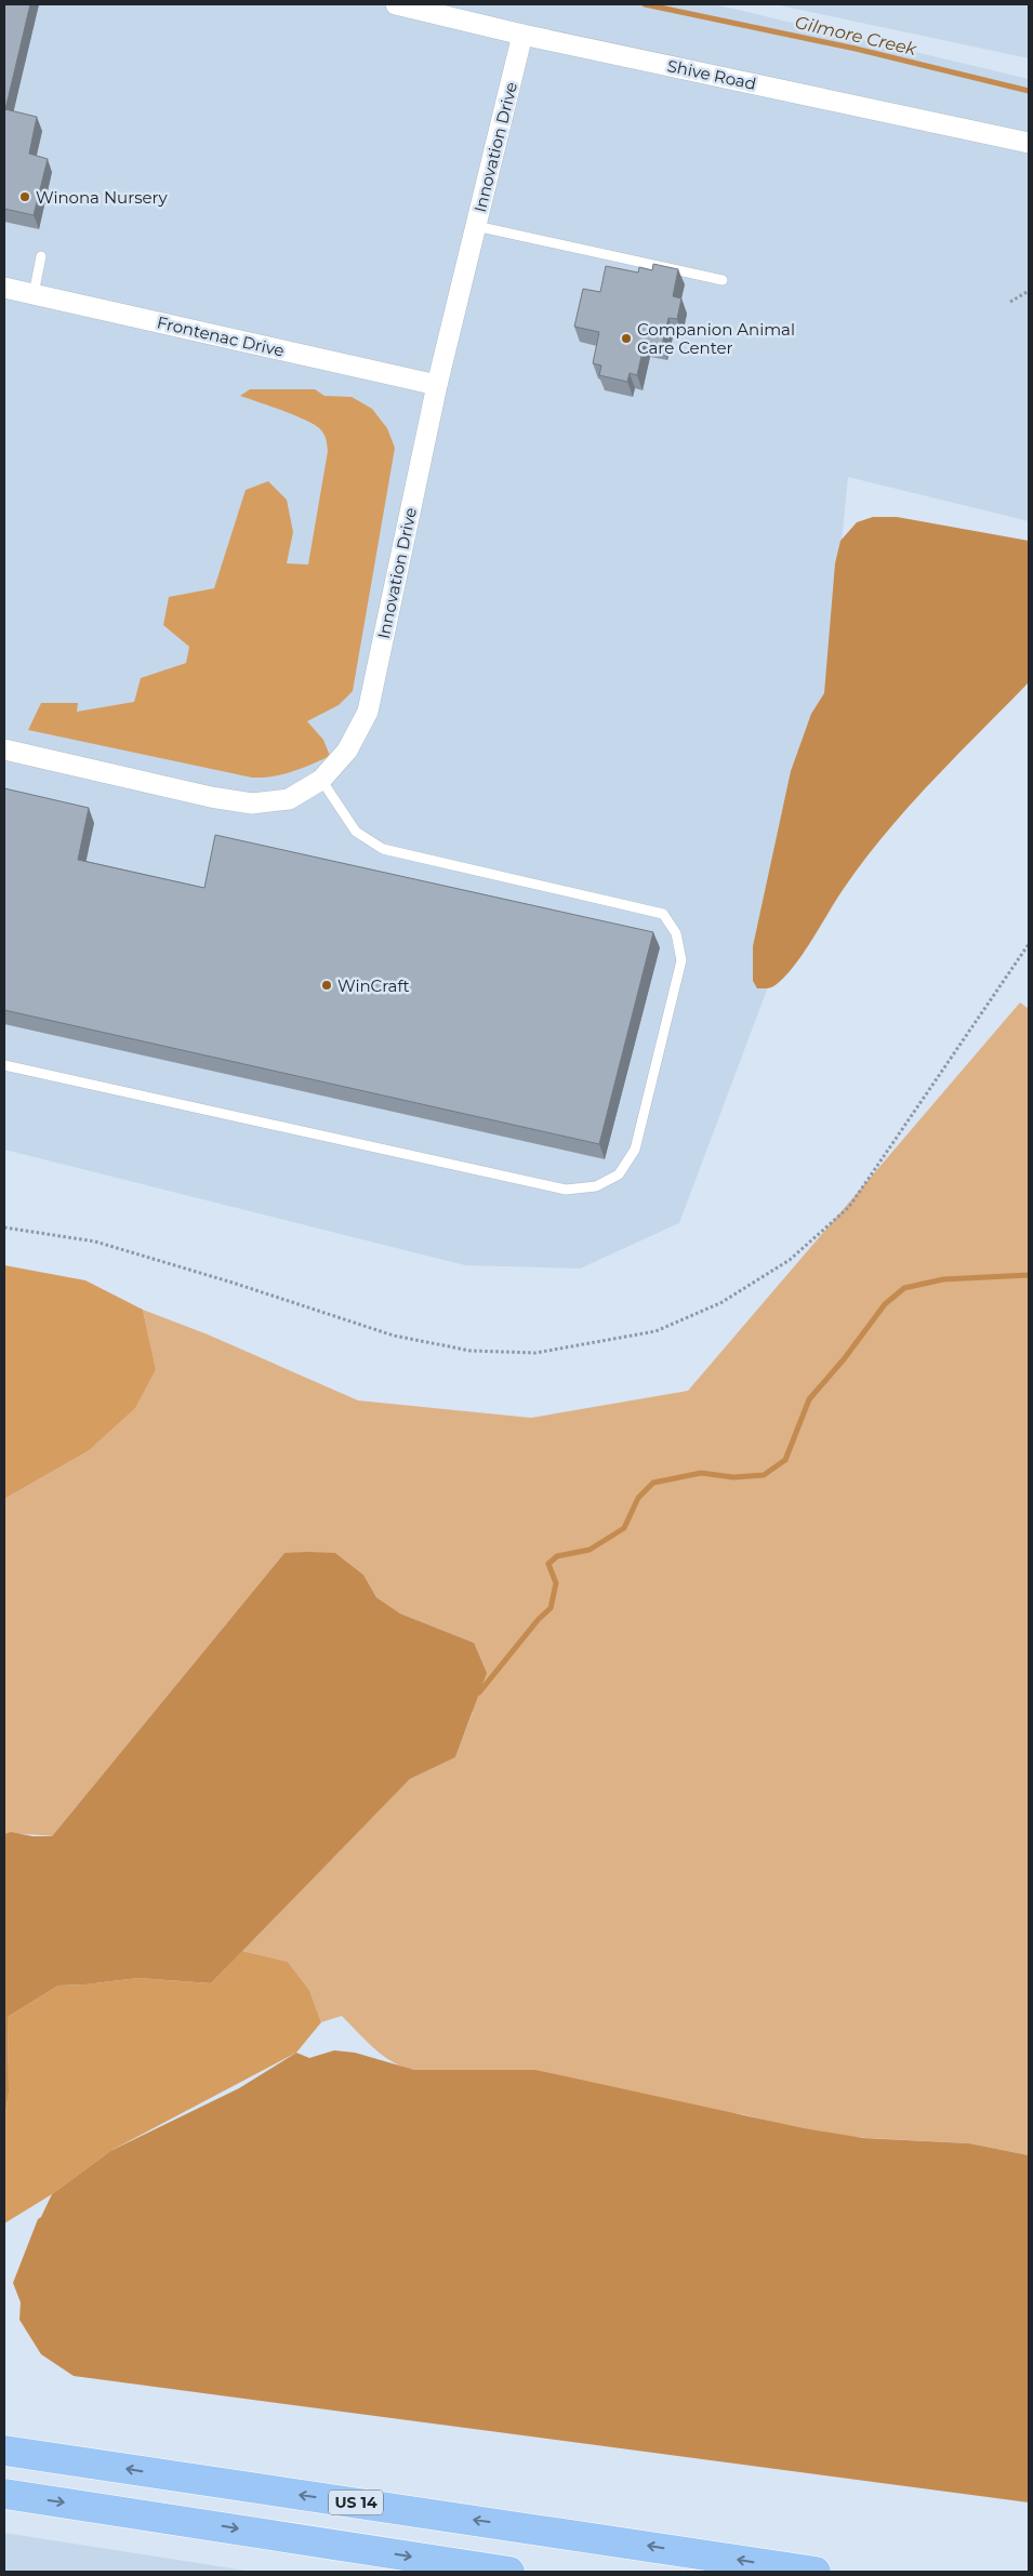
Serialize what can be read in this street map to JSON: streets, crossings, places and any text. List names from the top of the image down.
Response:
{
  "streets": {
    "highway": ["US 14"],
    "street": ["Shive Road", "Innovation Drive", "Frontenac Drive"]
  },
  "crossings": [
    ["Shive Road", "Innovation Drive"],
    ["Innovation Drive", "Frontenac Drive"]
  ],
  "water": ["Gilmore Creek"],
  "places": ["Winona Nursery", "Companion Animal Care Center", "WinCraft"]
}
